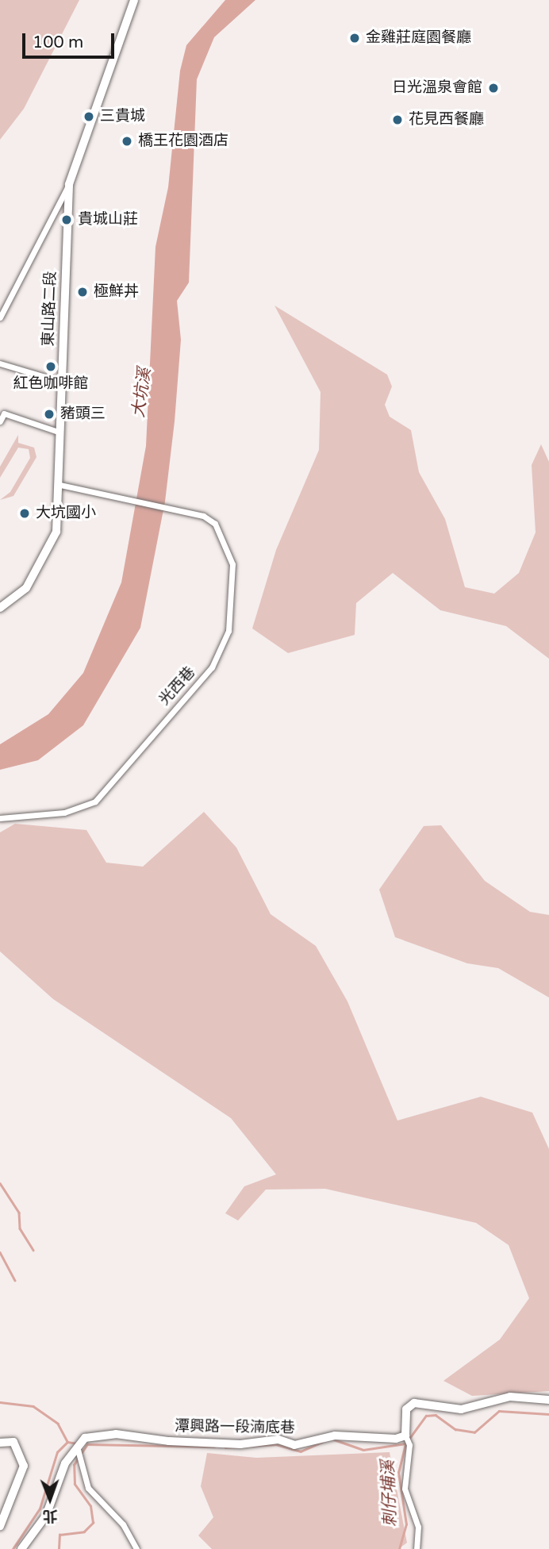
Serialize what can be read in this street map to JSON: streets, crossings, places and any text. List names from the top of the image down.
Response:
{
  "streets": {
    "street": ["東山路二段", "光西巷", "潭興路一段湳底巷"]
  },
  "crossings": [
    ["東山路二段", "光西巷"]
  ],
  "water": ["大坑溪", "刺仔埔溪"],
  "places": [
    "金雞莊庭園餐廳",
    "日光溫泉會館",
    "三貴城",
    "花見西餐廳",
    "橋王花園酒店",
    "貴城山莊",
    "極鮮丼",
    "紅色咖啡館",
    "豬頭三",
    "大坑國小"
  ],
  "scale_bar": "100 m",
  "north": "bottom"
}
